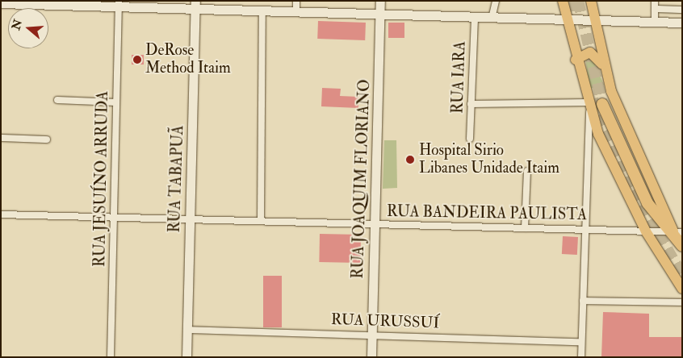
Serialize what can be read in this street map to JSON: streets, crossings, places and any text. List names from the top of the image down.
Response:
{
  "streets": {
    "street": [
      "RUA IARA",
      "RUA JESUÍNO ARRUDA",
      "RUA TABAPUÃ",
      "RUA JOAQUIM FLORIANO",
      "RUA BANDEIRA PAULISTA",
      "RUA URUSSUÍ"
    ]
  },
  "crossings": [
    ["RUA JESUÍNO ARRUDA", "RUA BANDEIRA PAULISTA"],
    ["RUA TABAPUÃ", "RUA BANDEIRA PAULISTA"],
    ["RUA TABAPUÃ", "RUA URUSSUÍ"],
    ["RUA JOAQUIM FLORIANO", "RUA BANDEIRA PAULISTA"],
    ["RUA JOAQUIM FLORIANO", "RUA URUSSUÍ"]
  ],
  "places": ["DeRose Method Itaim", "Hospital Sirio Libanes Unidade Itaim"],
  "north": "left"
}
